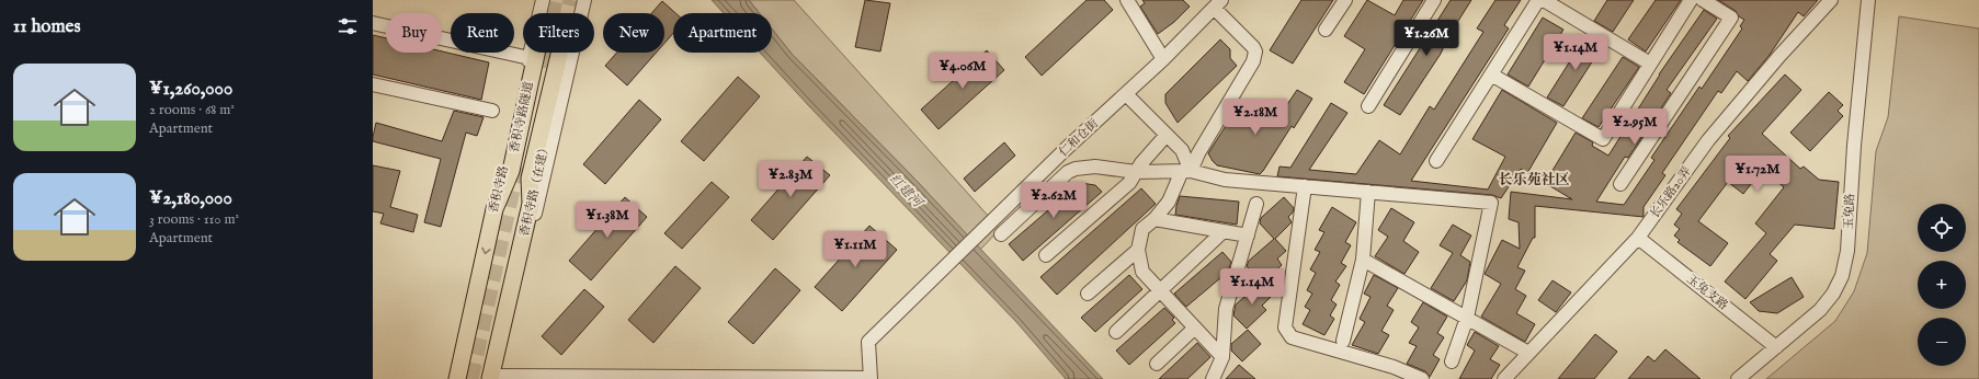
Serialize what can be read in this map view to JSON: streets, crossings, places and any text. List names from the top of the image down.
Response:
{
  "streets": {
    "main road": ["香积寺路隧道", "香积寺路", "香积寺路（在建）"],
    "street": [
      "仁和仓街",
      "长乐路20弄",
      "玉兔路",
      "玉兔支路"
    ]
  },
  "crossings": [
    ["香积寺路隧道", "香积寺路"],
    ["香积寺路隧道", "香积寺路（在建）"],
    ["长乐路20弄", "玉兔支路"],
    ["玉兔路", "玉兔支路"]
  ],
  "one_way": ["香积寺路"],
  "districts": ["长乐苑社区"],
  "water": ["红建河"],
  "page": {
    "heading": "11 homes",
    "chip": [
      "Buy",
      "Rent",
      "Filters",
      "New",
      "Apartment"
    ],
    "price": [
      "¥1.26M",
      "¥1.14M",
      "¥4.06M",
      "¥2.18M",
      "¥2.95M",
      "¥1.72M",
      "¥2.83M",
      "¥2.62M",
      "¥1.38M",
      "¥1.11M",
      "¥1.14M"
    ],
    "list": [
      {
        "name": "¥1,260,000",
        "note": "2 rooms · 68 m² · Apartment"
      },
      {
        "name": "¥2,180,000",
        "note": "3 rooms · 110 m² · Apartment"
      }
    ],
    "map_buttons": ["+", "−"]
  }
}
